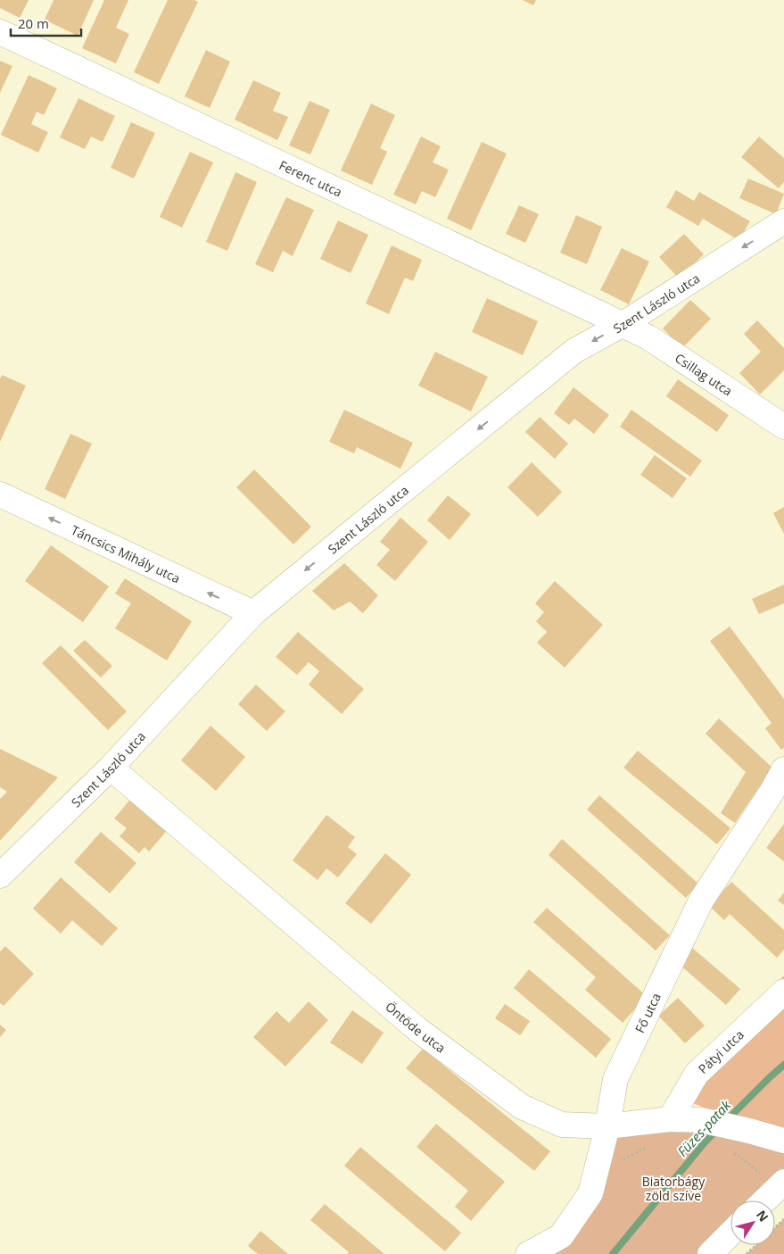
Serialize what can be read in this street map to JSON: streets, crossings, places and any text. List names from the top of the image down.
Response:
{
  "streets": {
    "street": [
      "Ferenc utca",
      "Szent László utca",
      "Csillag utca",
      "Táncsics Mihály utca",
      "Fő utca",
      "Öntöde utca",
      "Pátyi utca"
    ]
  },
  "crossings": [
    ["Ferenc utca", "Szent László utca"],
    ["Ferenc utca", "Csillag utca"],
    ["Szent László utca", "Csillag utca"],
    ["Szent László utca", "Táncsics Mihály utca"],
    ["Szent László utca", "Öntöde utca"],
    ["Fő utca", "Öntöde utca"],
    ["Öntöde utca", "Pátyi utca"]
  ],
  "one_way": ["Szent László utca", "Táncsics Mihály utca"],
  "water": ["Füzes-patak"],
  "parks": ["Biatorbágy zöld szíve"],
  "scale_bar": "20 m",
  "north": "top right"
}
